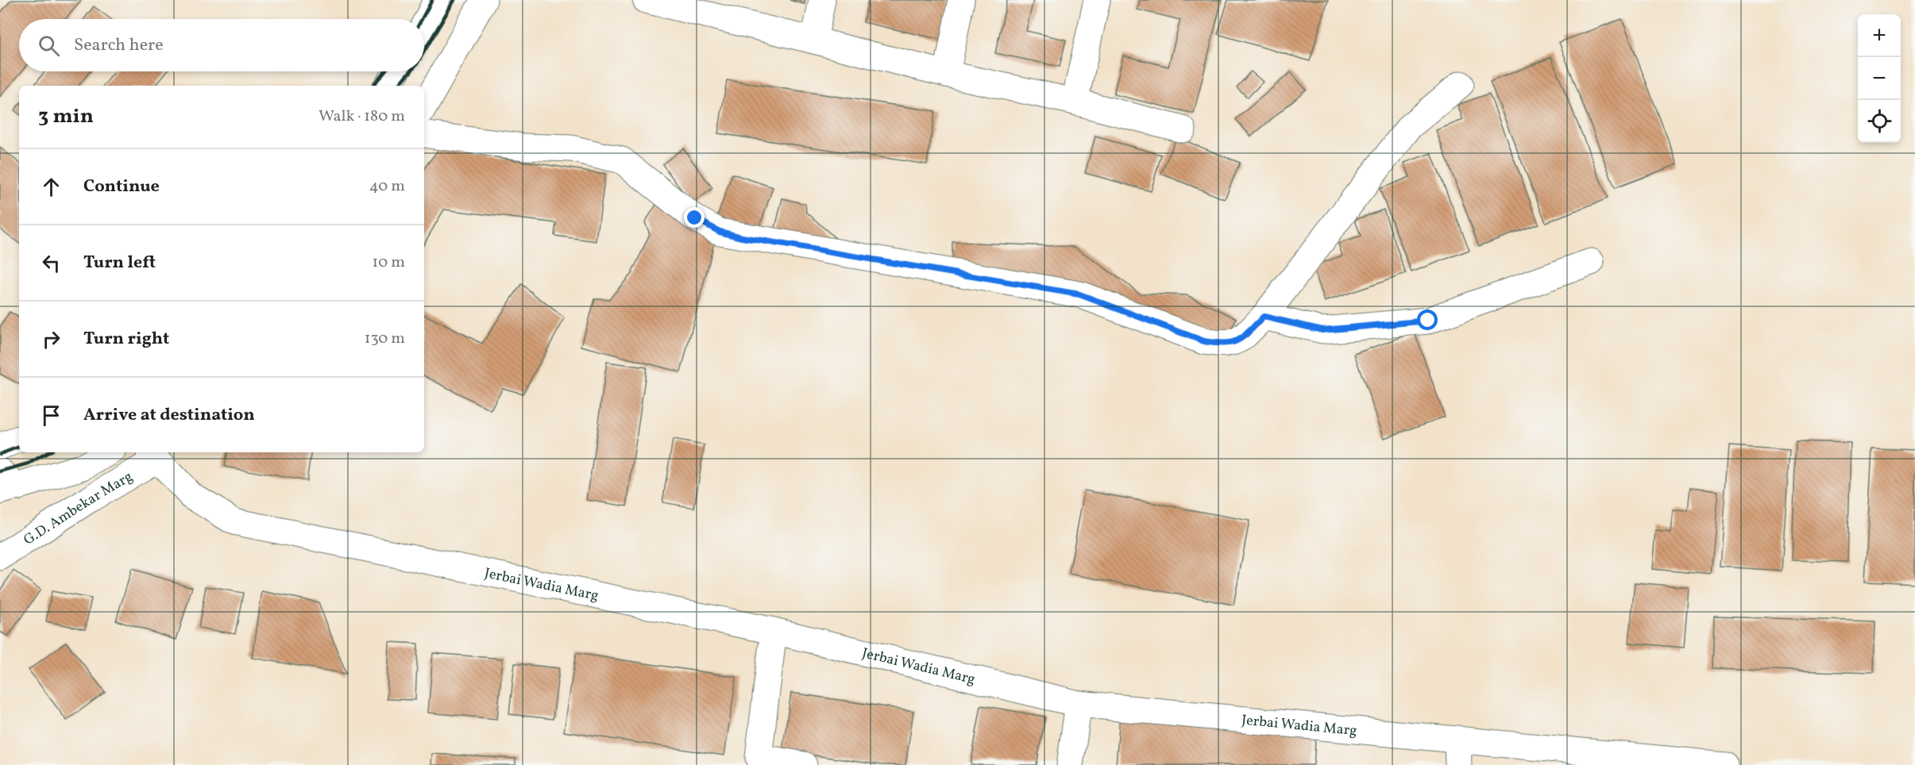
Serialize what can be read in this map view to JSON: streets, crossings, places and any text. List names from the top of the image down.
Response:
{
  "streets": {
    "street": ["G.D. Ambekar Marg", "Jerbai Wadia Marg"]
  },
  "crossings": [
    ["G.D. Ambekar Marg", "Jerbai Wadia Marg"]
  ],
  "page": {
    "map_buttons": ["+", "−"],
    "search": "Search here",
    "heading": ["3 min", "Walk · 180 m"],
    "list": [
      ["Continue", "40 m"],
      ["Turn left", "10 m"],
      ["Turn right", "130 m"],
      "Arrive at destination"
    ]
  }
}
